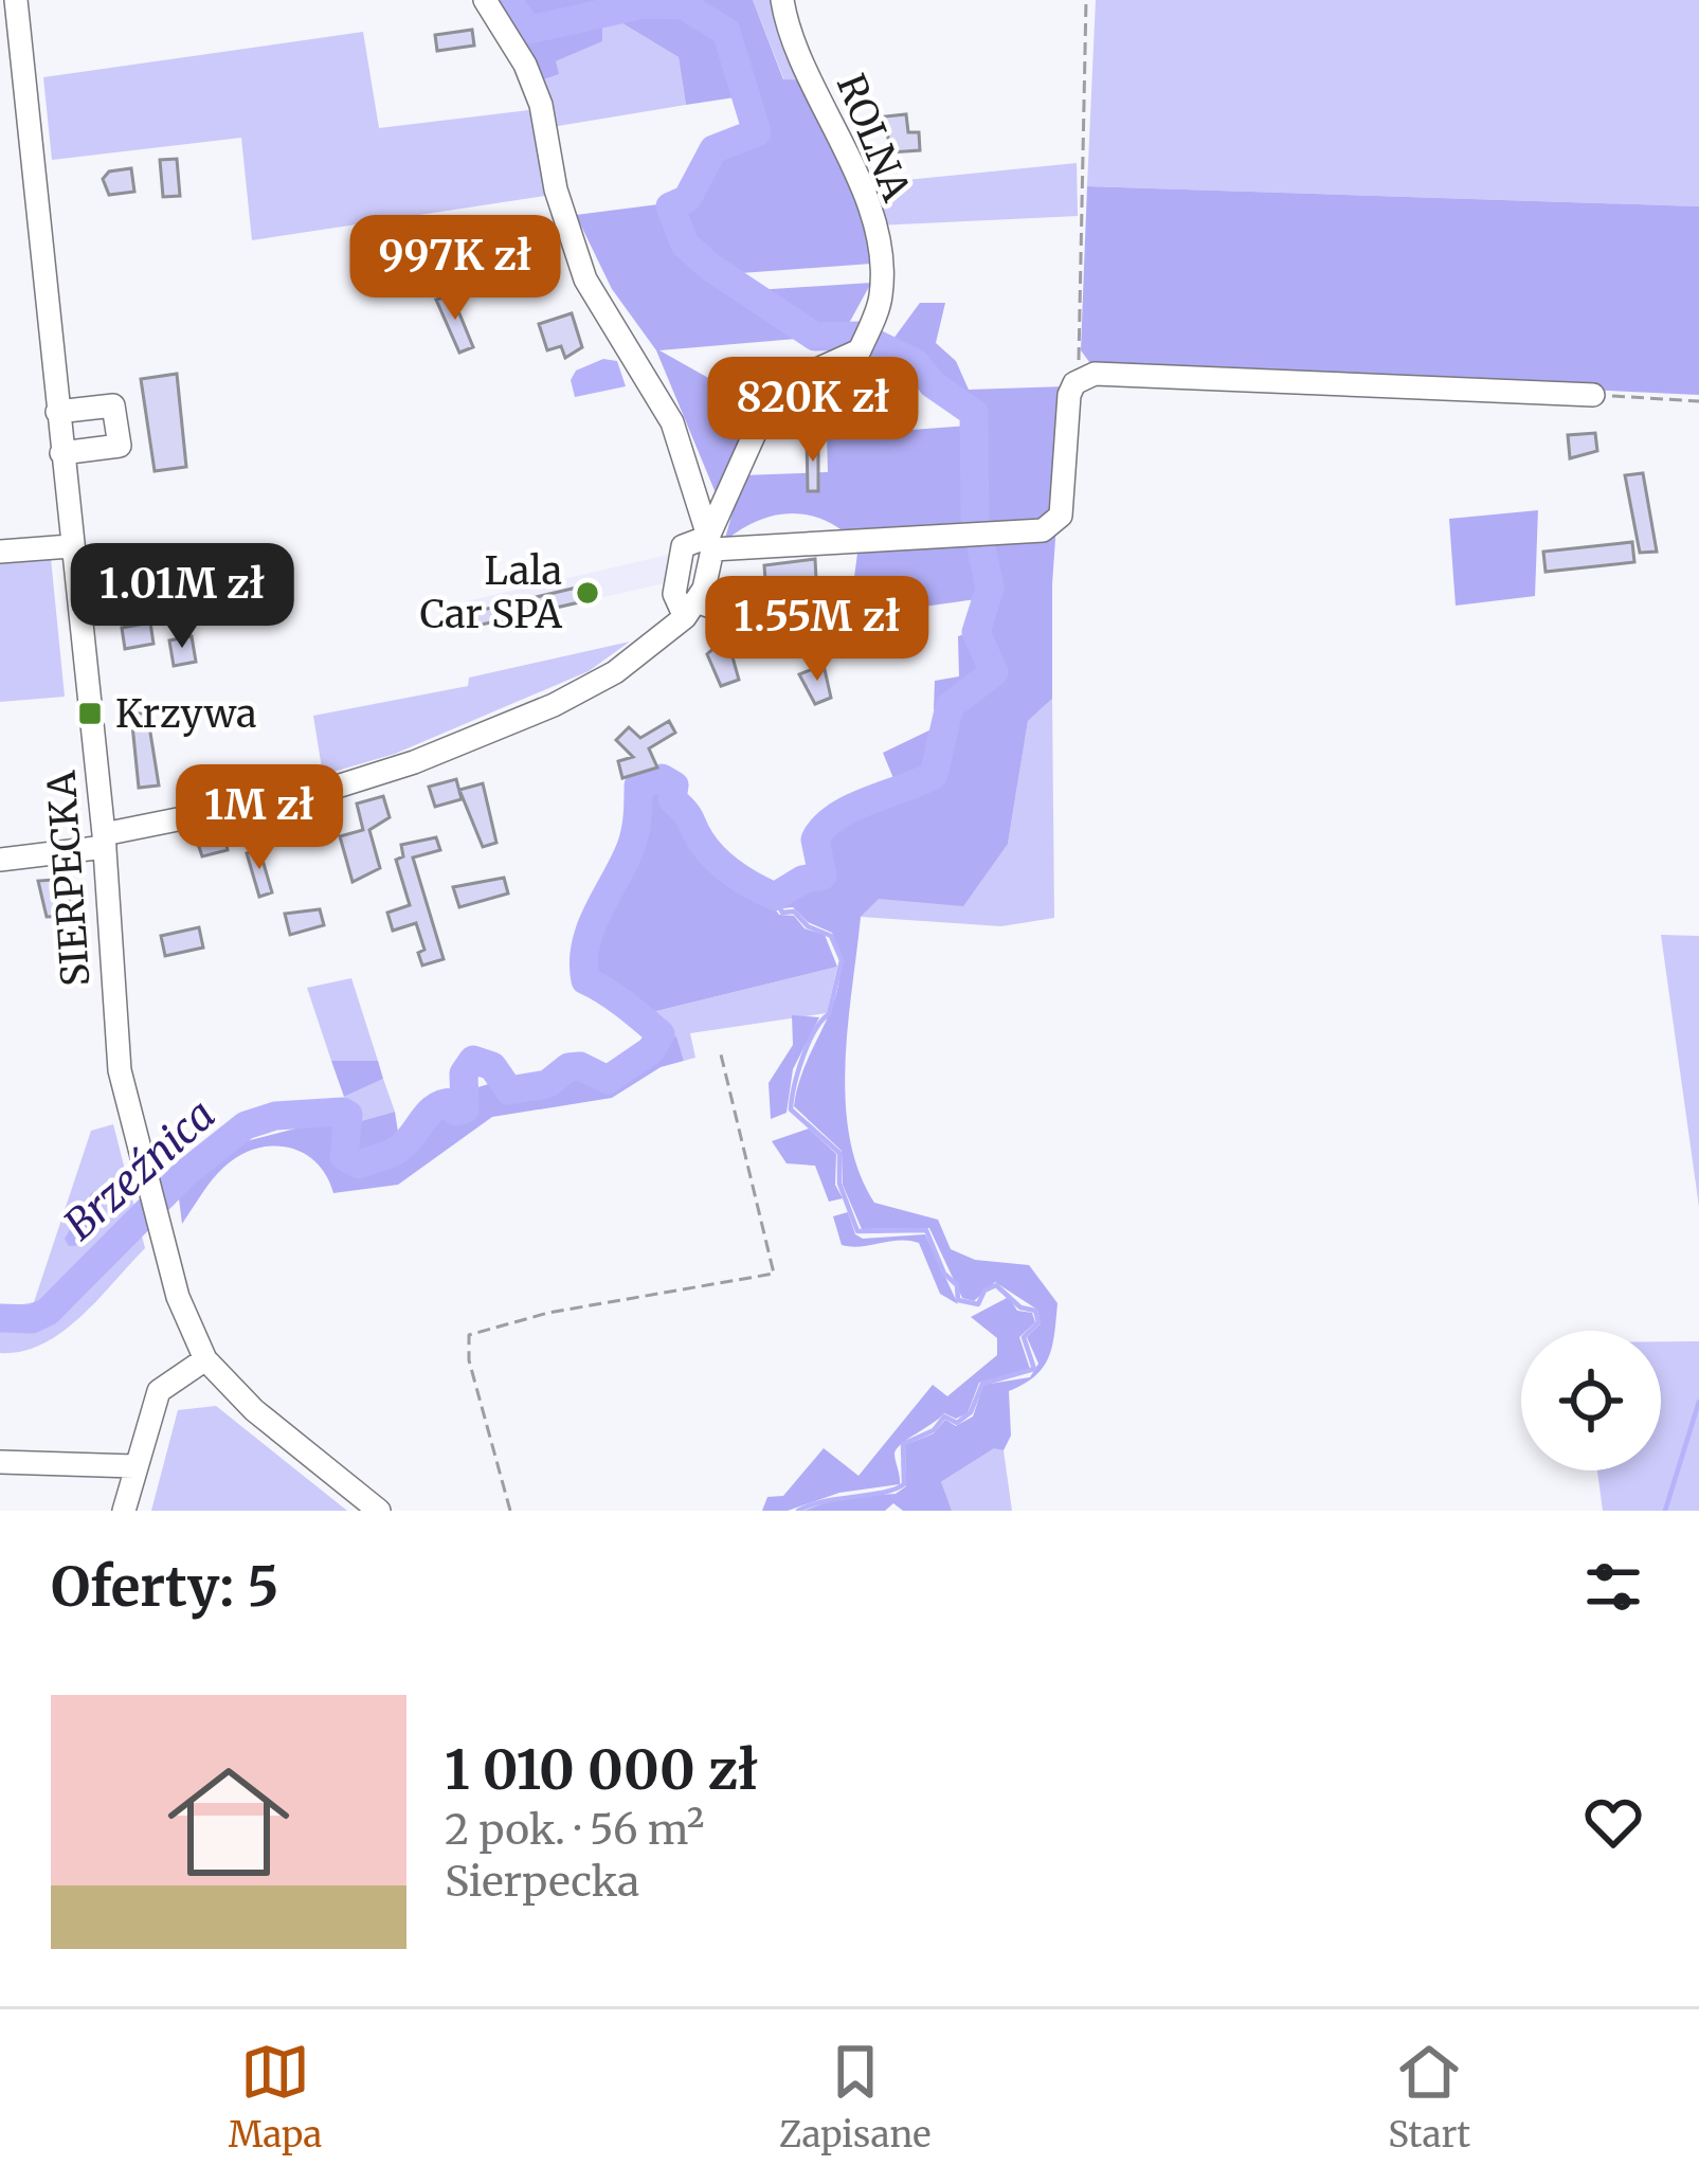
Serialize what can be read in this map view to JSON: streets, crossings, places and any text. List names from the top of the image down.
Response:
{
  "streets": {
    "street": ["ROLNA", "SIERPECKA"]
  },
  "water": ["Brzeźnica"],
  "places": {
    "other": ["Lala Car SPA"],
    "transit": ["Krzywa"]
  },
  "page": {
    "price": [
      "997K zł",
      "820K zł",
      "1.01M zł",
      "1.55M zł",
      "1M zł"
    ],
    "heading": "Oferty: 5",
    "list": [
      {
        "name": "1 010 000 zł",
        "note": "2 pok. · 56 m² · Sierpecka"
      }
    ],
    "tabs": ["Mapa", "Zapisane", "Start"]
  }
}
